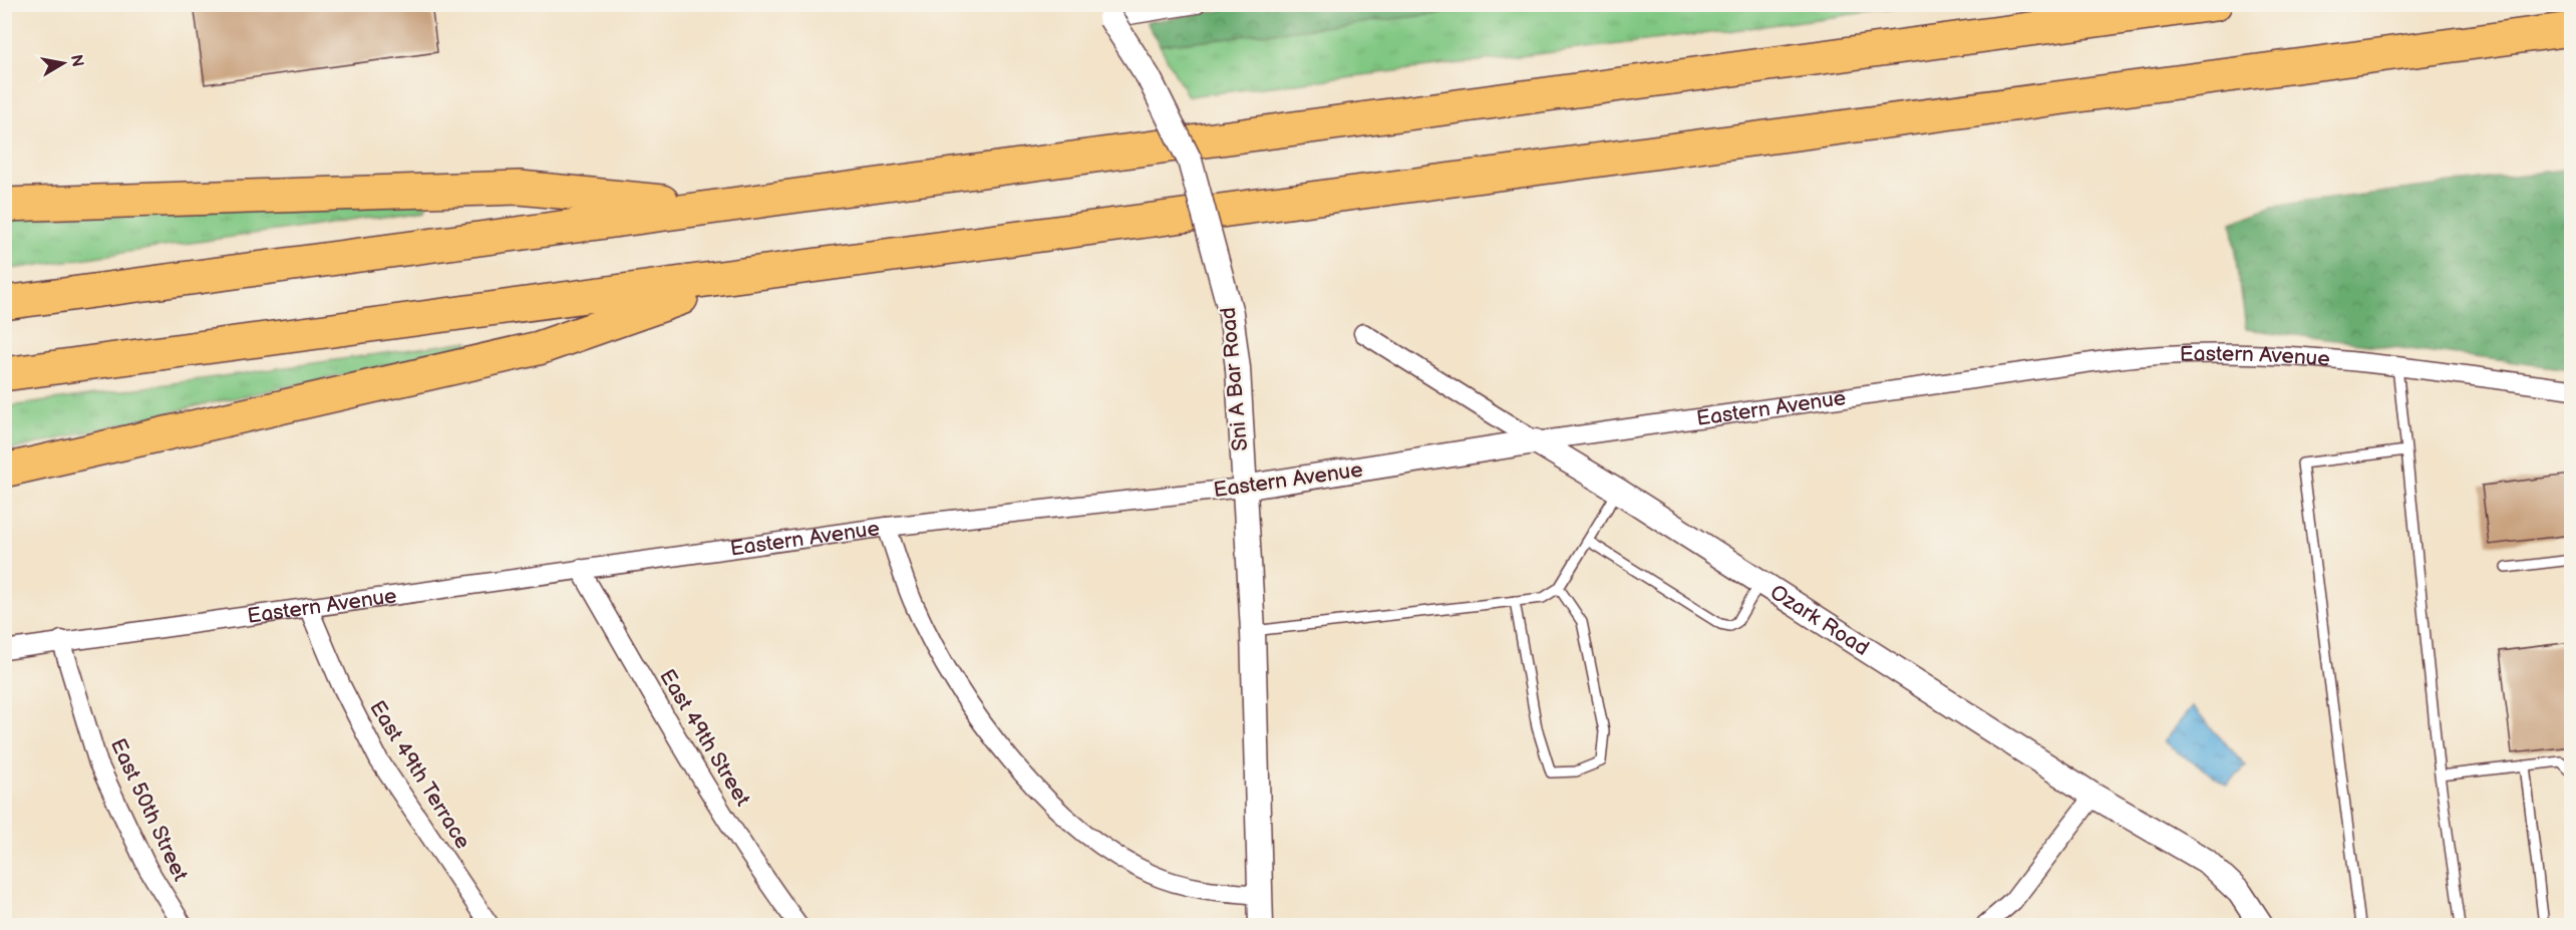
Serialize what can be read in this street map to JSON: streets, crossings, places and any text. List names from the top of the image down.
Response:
{
  "streets": {
    "street": [
      "Eastern Avenue",
      "Sni A Bar Road",
      "Ozark Road",
      "East 49th Street",
      "East 49th Terrace",
      "East 50th Street"
    ]
  },
  "crossings": [
    ["Eastern Avenue", "Sni A Bar Road"],
    ["Eastern Avenue", "Ozark Road"],
    ["Eastern Avenue", "East 49th Street"],
    ["Eastern Avenue", "East 49th Terrace"],
    ["Eastern Avenue", "East 50th Street"]
  ],
  "north": "right"
}
